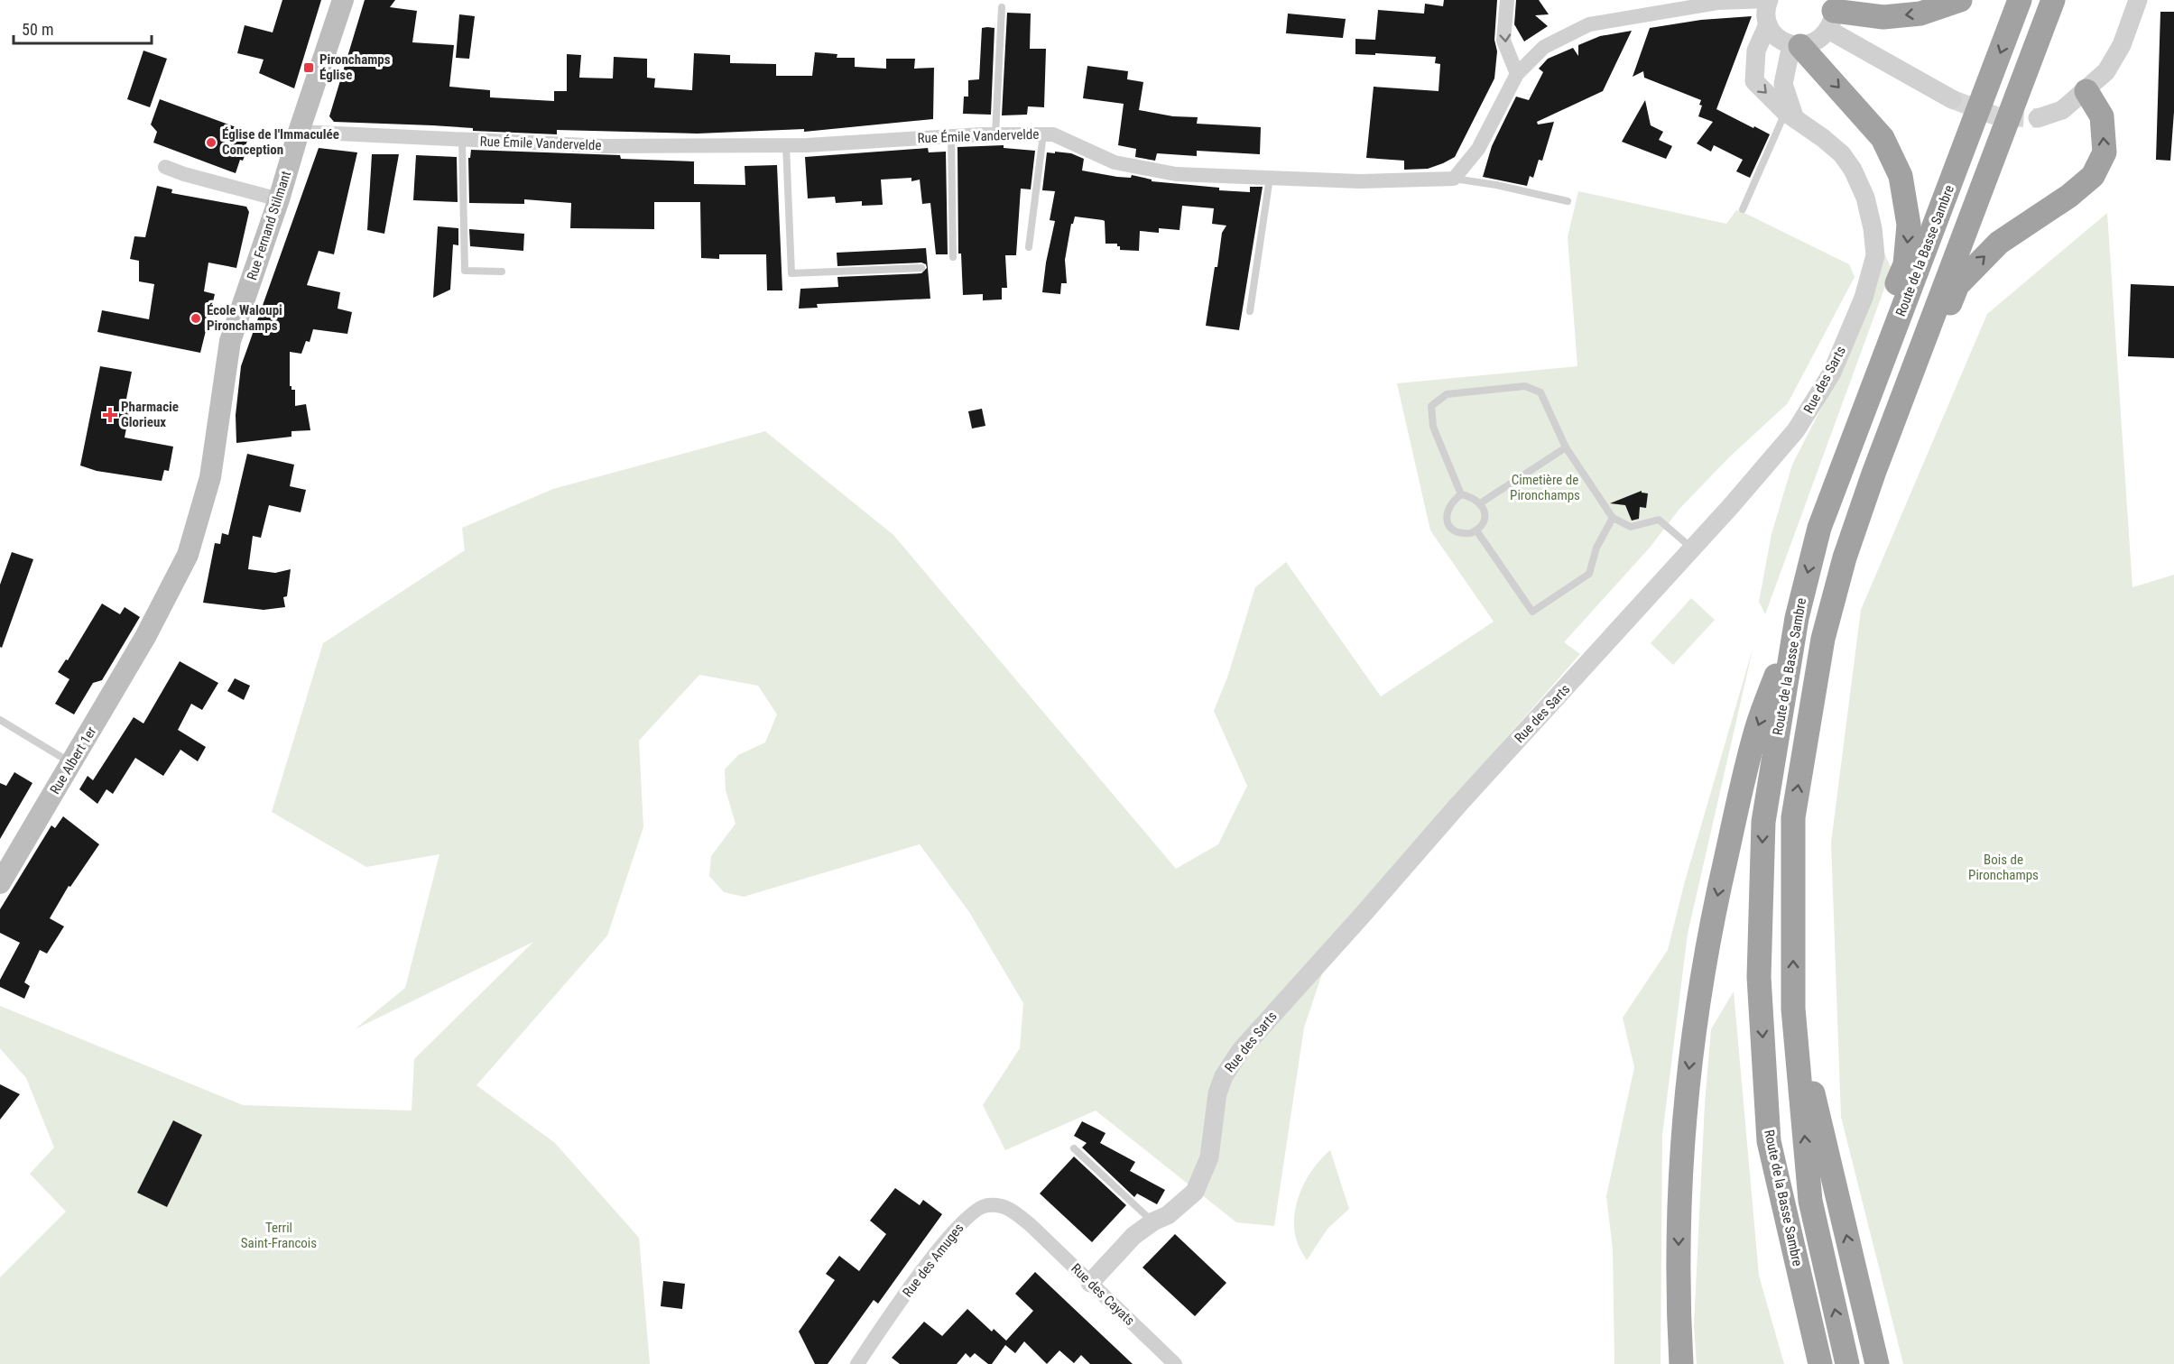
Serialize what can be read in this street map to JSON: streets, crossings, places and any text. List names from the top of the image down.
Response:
{
  "streets": {
    "highway": ["Route de la Basse Sambre"],
    "main road": ["Rue Fernand Stilmant", "Rue Albert 1er"],
    "street": [
      "Rue Émile Vandervelde",
      "Rue des Sarts",
      "Rue des Amuges",
      "Rue des Cayats"
    ]
  },
  "crossings": [
    ["Rue Émile Vandervelde", "Rue Fernand Stilmant"],
    ["Rue Fernand Stilmant", "Rue Albert 1er"],
    ["Rue des Sarts", "Rue des Cayats"],
    ["Rue des Amuges", "Rue des Cayats"]
  ],
  "parks": ["Cimetière de Pironchamps", "Bois de Pironchamps", "Terril Saint-Francois"],
  "places": {
    "transit": ["Pironchamps Église"],
    "other": ["Église de l'Immaculée Conception", "École Waloupi Pironchamps"],
    "health": ["Pharmacie Glorieux"]
  },
  "scale_bar": "50 m"
}
